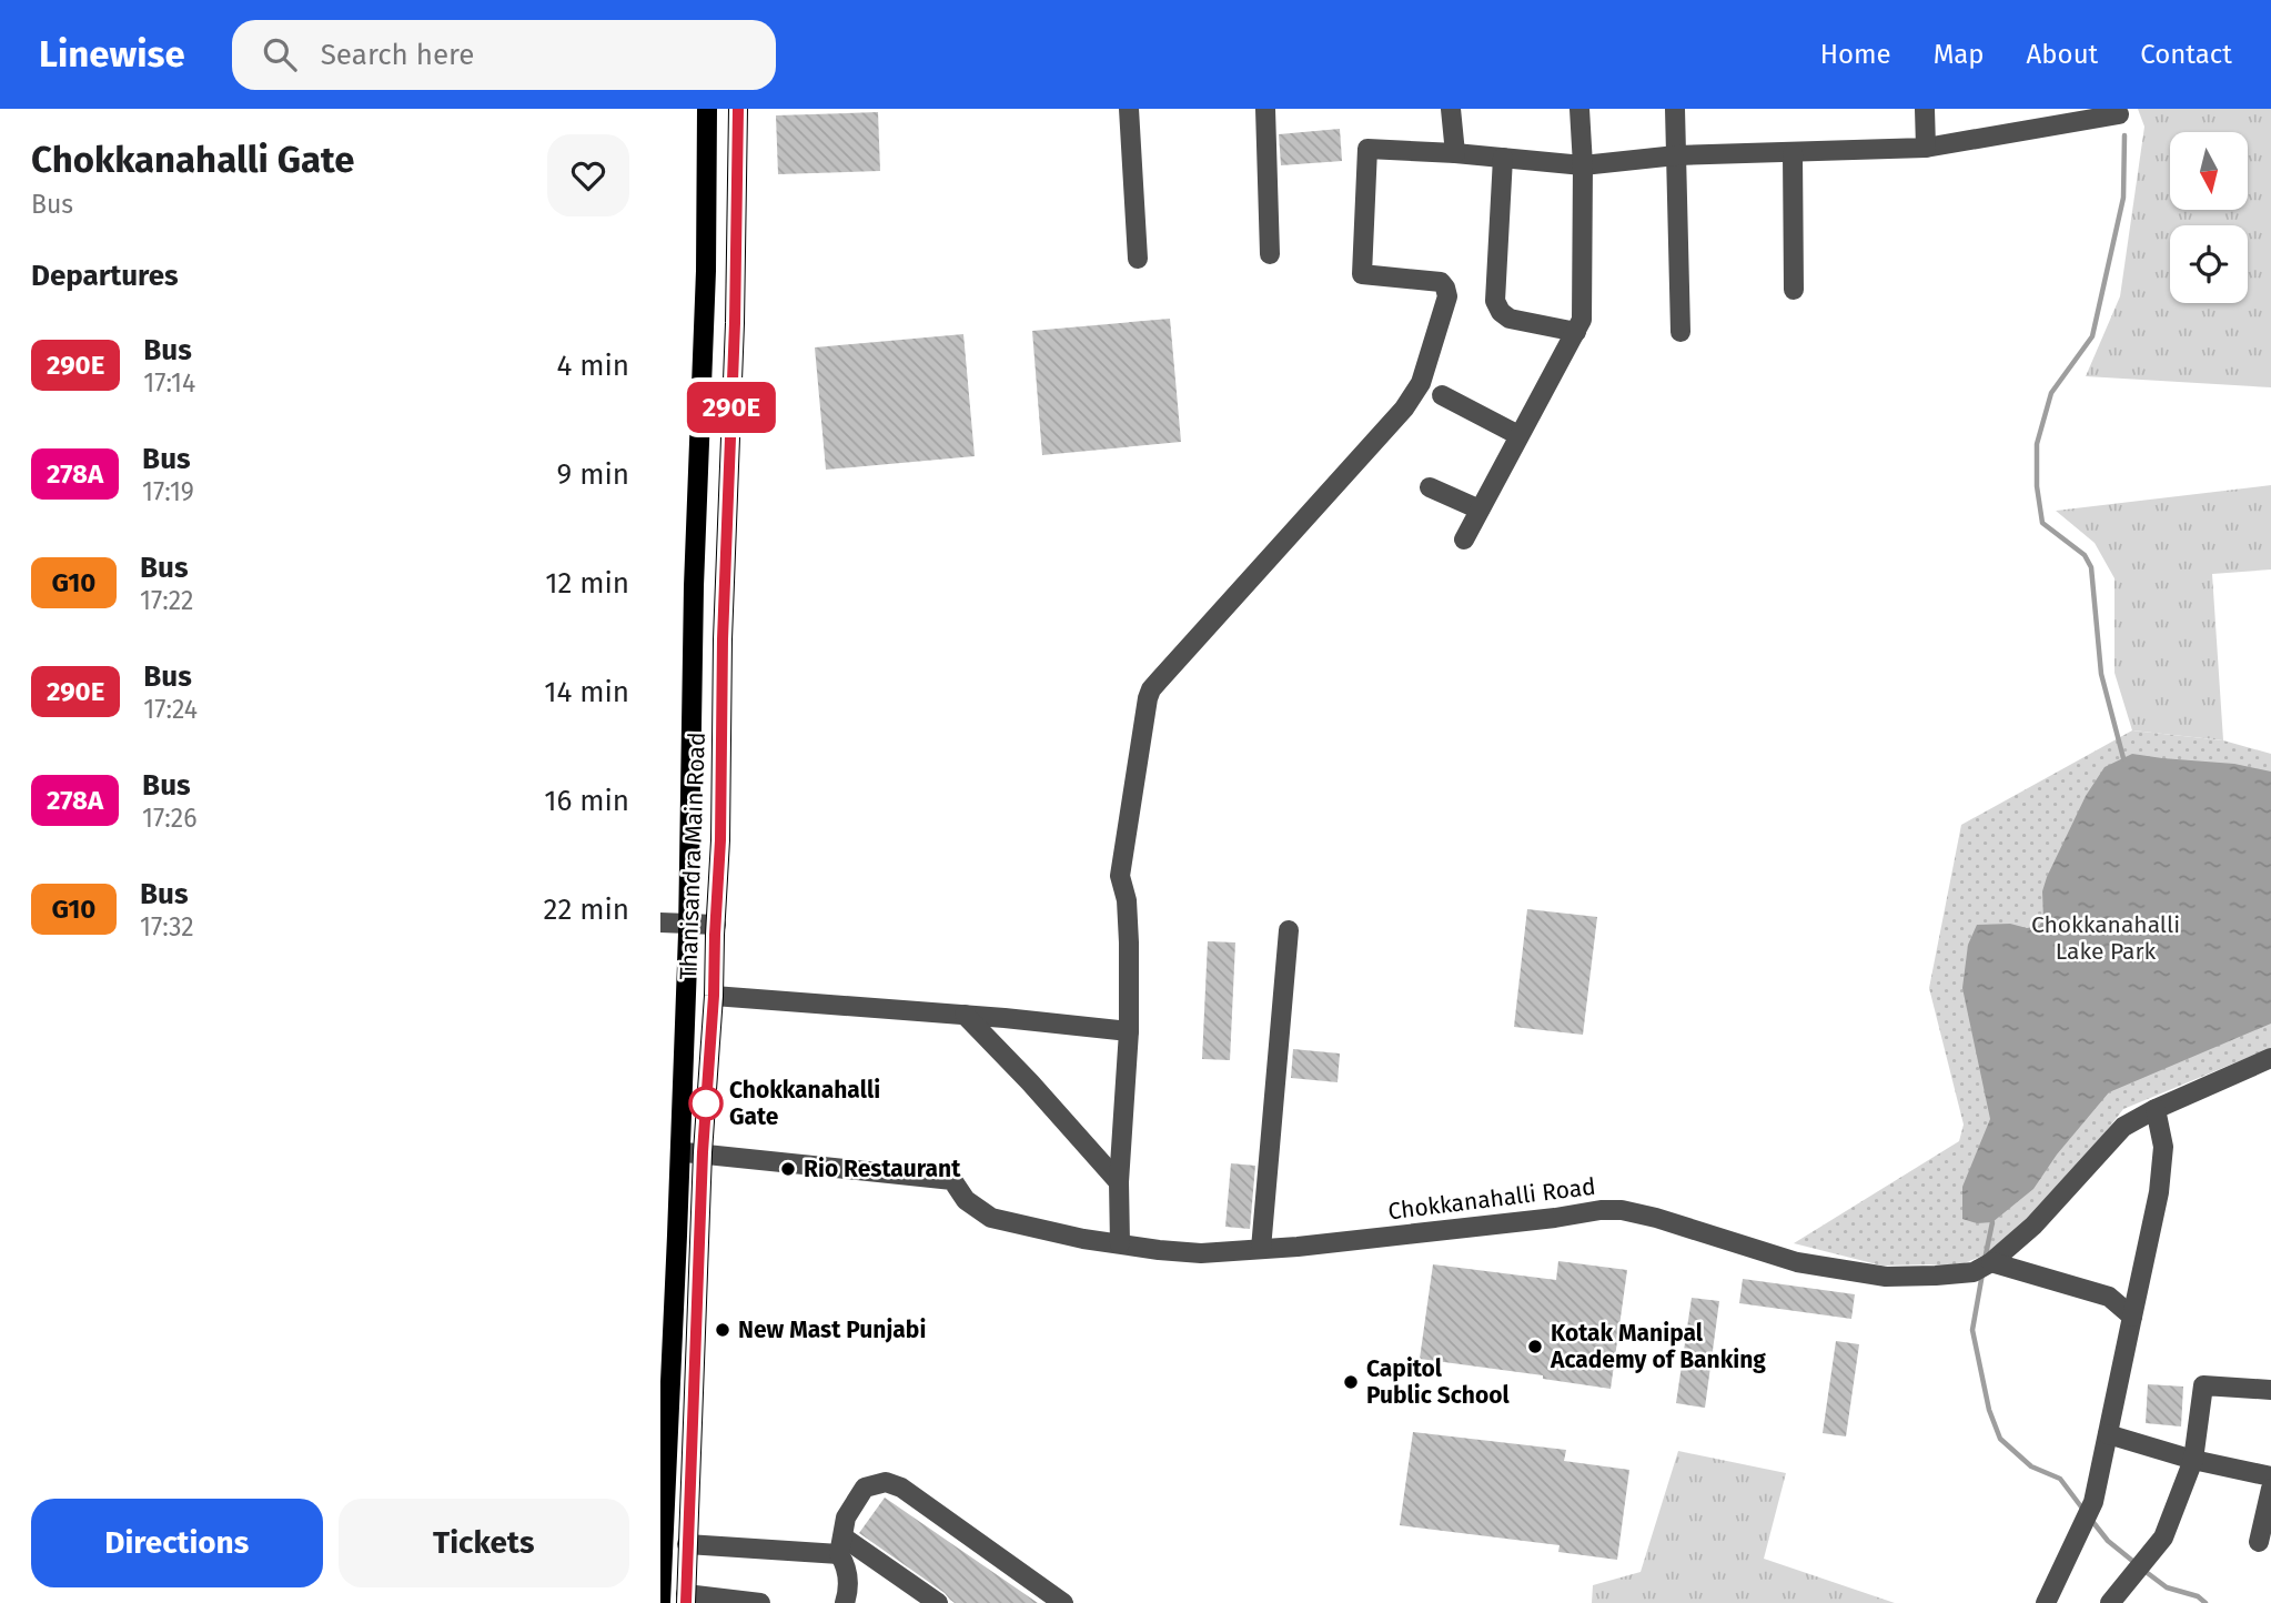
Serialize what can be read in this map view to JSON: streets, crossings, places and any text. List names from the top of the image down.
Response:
{
  "streets": {
    "main road": ["Thanisandra Main Road"],
    "street": ["Chokkanahalli Road"]
  },
  "crossings": [
    ["Thanisandra Main Road", "Chokkanahalli Road"]
  ],
  "parks": ["Chokkanahalli Lake Park"],
  "places": [
    "Chokkanahalli Gate",
    "Rio Restaurant",
    "New Mast Punjabi",
    "Kotak Manipal Academy of Banking",
    "Capitol Public School"
  ],
  "lines": ["bus line 290E"],
  "north": "bottom",
  "page": {
    "header": "Linewise",
    "search": "Search here",
    "nav": [
      "Home",
      "Map",
      "About",
      "Contact"
    ],
    "heading": [
      ["Chokkanahalli Gate", "Bus"],
      "Departures"
    ],
    "on_map": "290E",
    "list": [
      {
        "mark": "290E",
        "name": "Bus",
        "note": "17:14",
        "value": "4 min"
      },
      {
        "mark": "278A",
        "name": "Bus",
        "note": "17:19",
        "value": "9 min"
      },
      {
        "mark": "G10",
        "name": "Bus",
        "note": "17:22",
        "value": "12 min"
      },
      {
        "mark": "290E",
        "name": "Bus",
        "note": "17:24",
        "value": "14 min"
      },
      {
        "mark": "278A",
        "name": "Bus",
        "note": "17:26",
        "value": "16 min"
      },
      {
        "mark": "G10",
        "name": "Bus",
        "note": "17:32",
        "value": "22 min"
      }
    ],
    "buttons": ["Directions", "Tickets"]
  }
}
